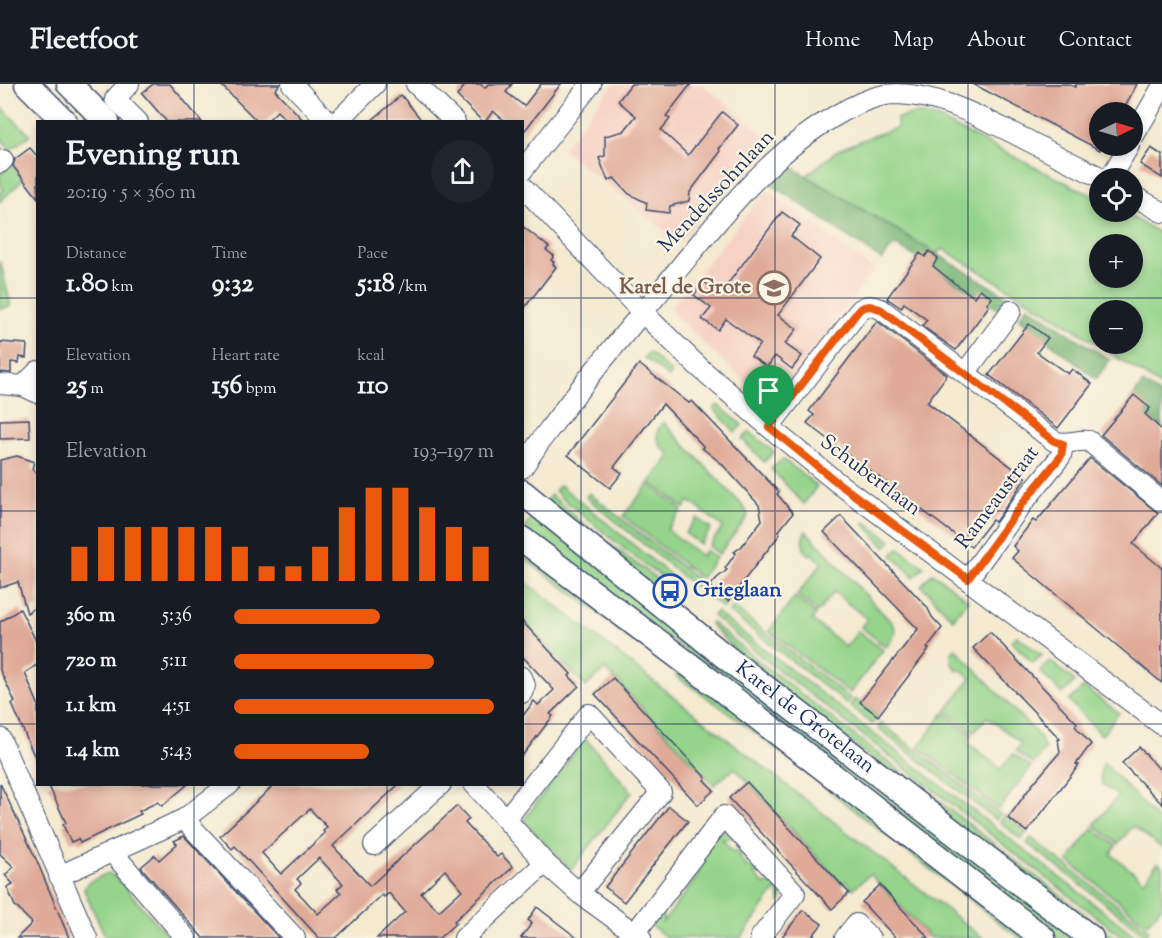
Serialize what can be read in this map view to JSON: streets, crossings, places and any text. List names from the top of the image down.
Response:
{
  "streets": {
    "main road": ["Karel de Grotelaan"],
    "street": ["Mendelssohnlaan", "Schubertlaan", "Rameaustraat"]
  },
  "crossings": [
    ["Mendelssohnlaan", "Schubertlaan"],
    ["Schubertlaan", "Rameaustraat"]
  ],
  "places": {
    "school or university": ["Karel de Grote"],
    "bus stop": ["Grieglaan"]
  },
  "north": "right",
  "page": {
    "header": "Fleetfoot",
    "nav": [
      "Home",
      "Map",
      "About",
      "Contact"
    ],
    "map_buttons": ["+", "−"],
    "heading": ["Evening run", "20:19 · 5 × 360 m"],
    "stats": [
      ["Distance", "1.80 km"],
      ["Time", "9:32"],
      ["Pace", "5:18 /km"],
      ["Elevation", "25 m"],
      ["Heart rate", "156 bpm"],
      ["kcal", "110"]
    ],
    "chart": ["Elevation", "193–197 m"],
    "list": [
      {
        "name": "360 m",
        "note": "5:36"
      },
      {
        "name": "720 m",
        "note": "5:11"
      },
      {
        "name": "1.1 km",
        "note": "4:51"
      },
      {
        "name": "1.4 km",
        "note": "5:43"
      }
    ]
  }
}
